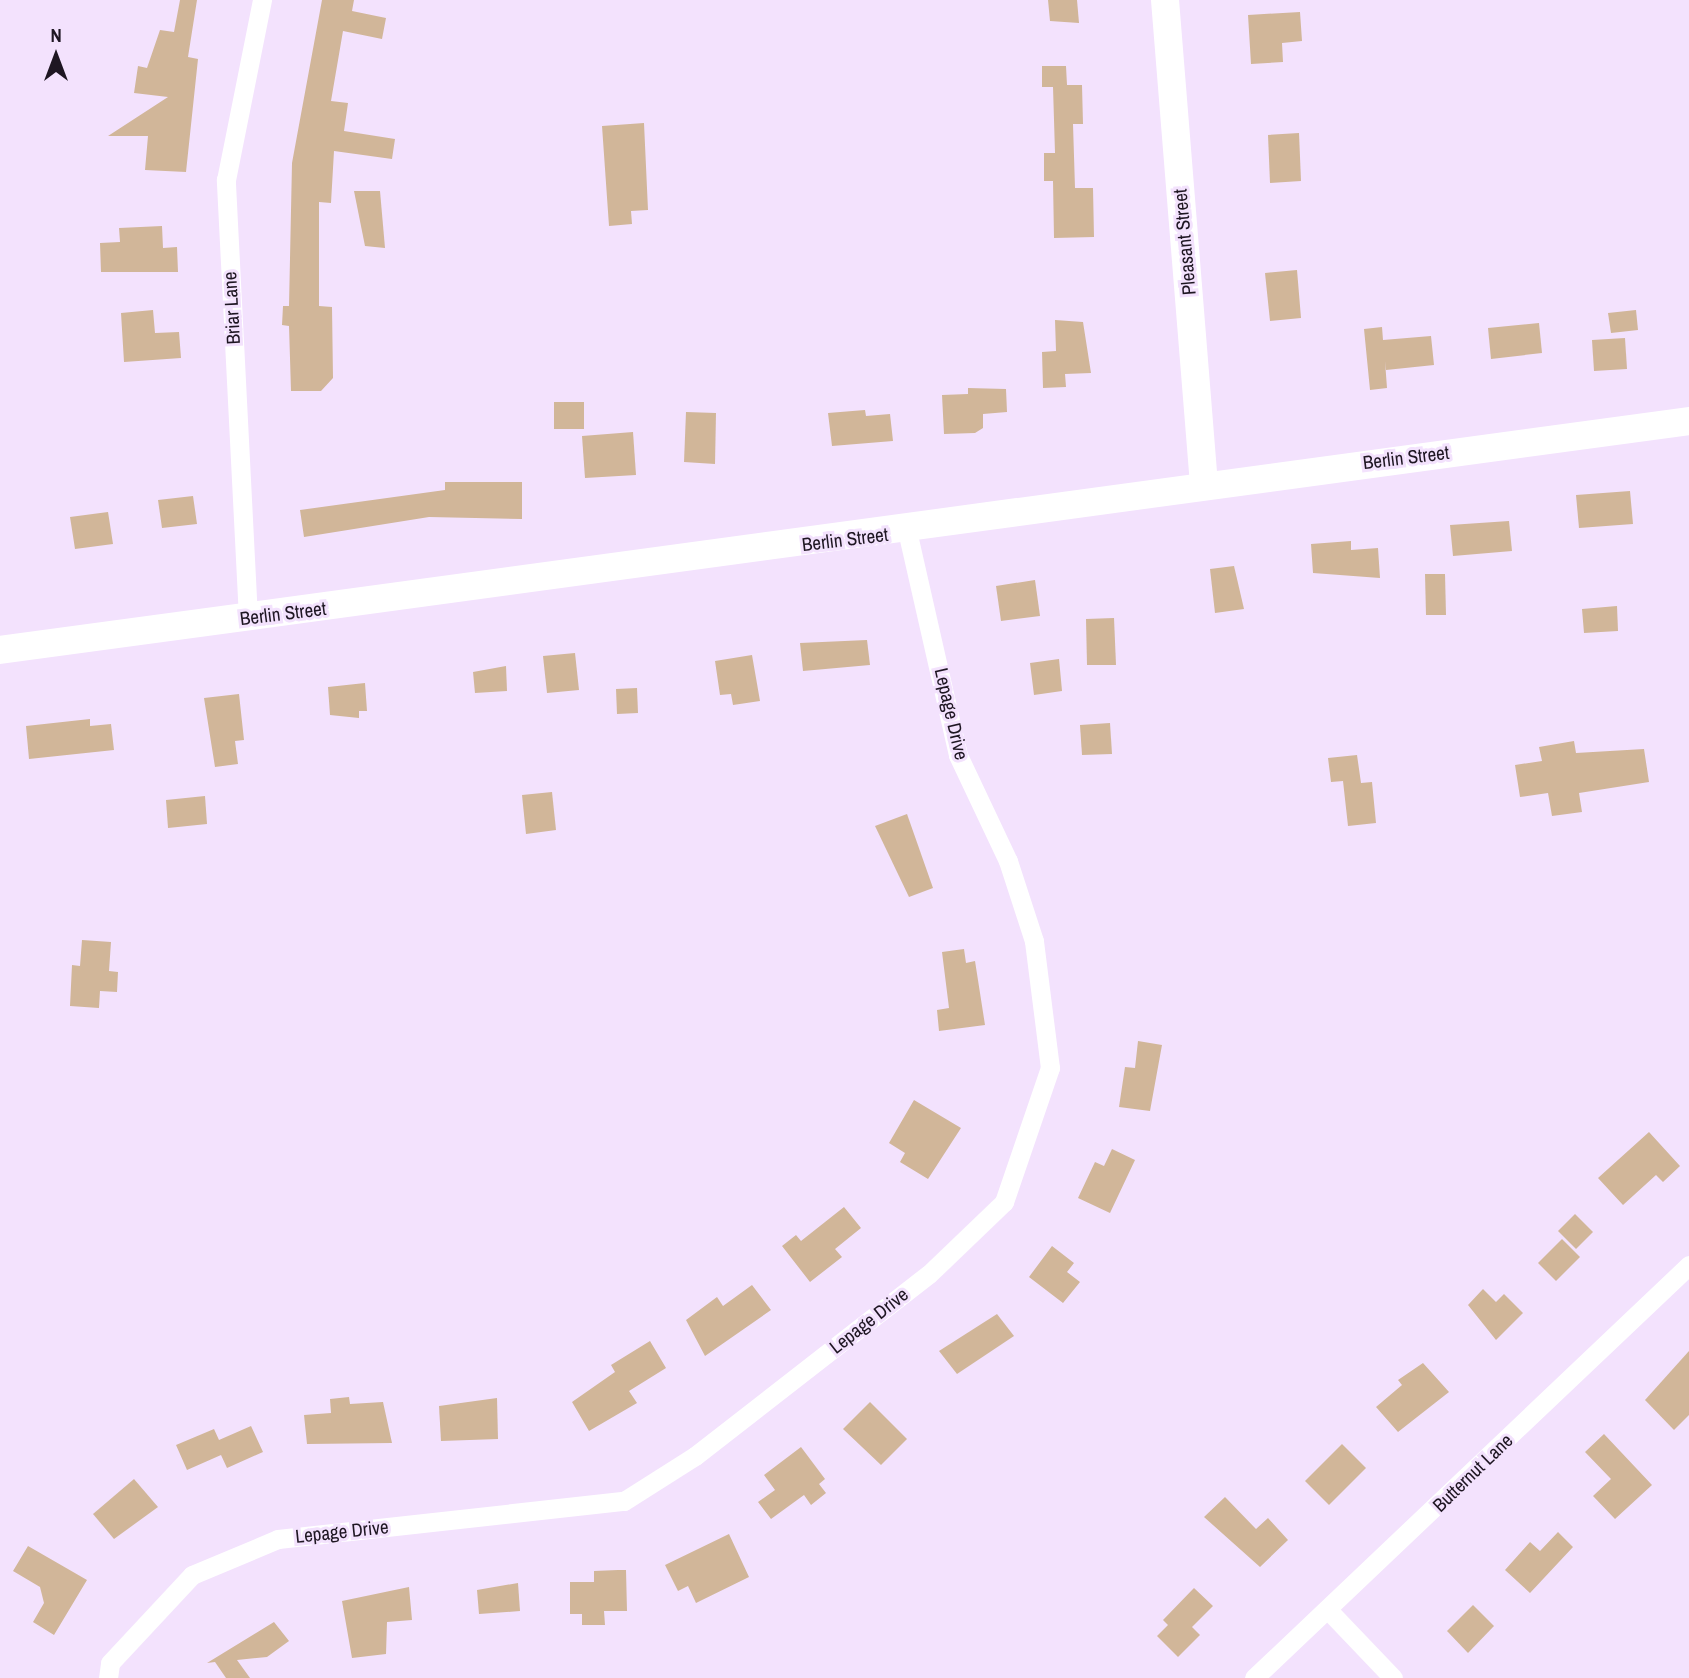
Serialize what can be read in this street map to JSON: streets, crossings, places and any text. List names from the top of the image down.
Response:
{
  "streets": {
    "main road": ["Pleasant Street", "Berlin Street"],
    "street": ["Briar Lane", "Lepage Drive", "Butternut Lane"]
  },
  "crossings": [
    ["Pleasant Street", "Berlin Street"],
    ["Briar Lane", "Berlin Street"],
    ["Berlin Street", "Lepage Drive"]
  ],
  "north": "top"
}
